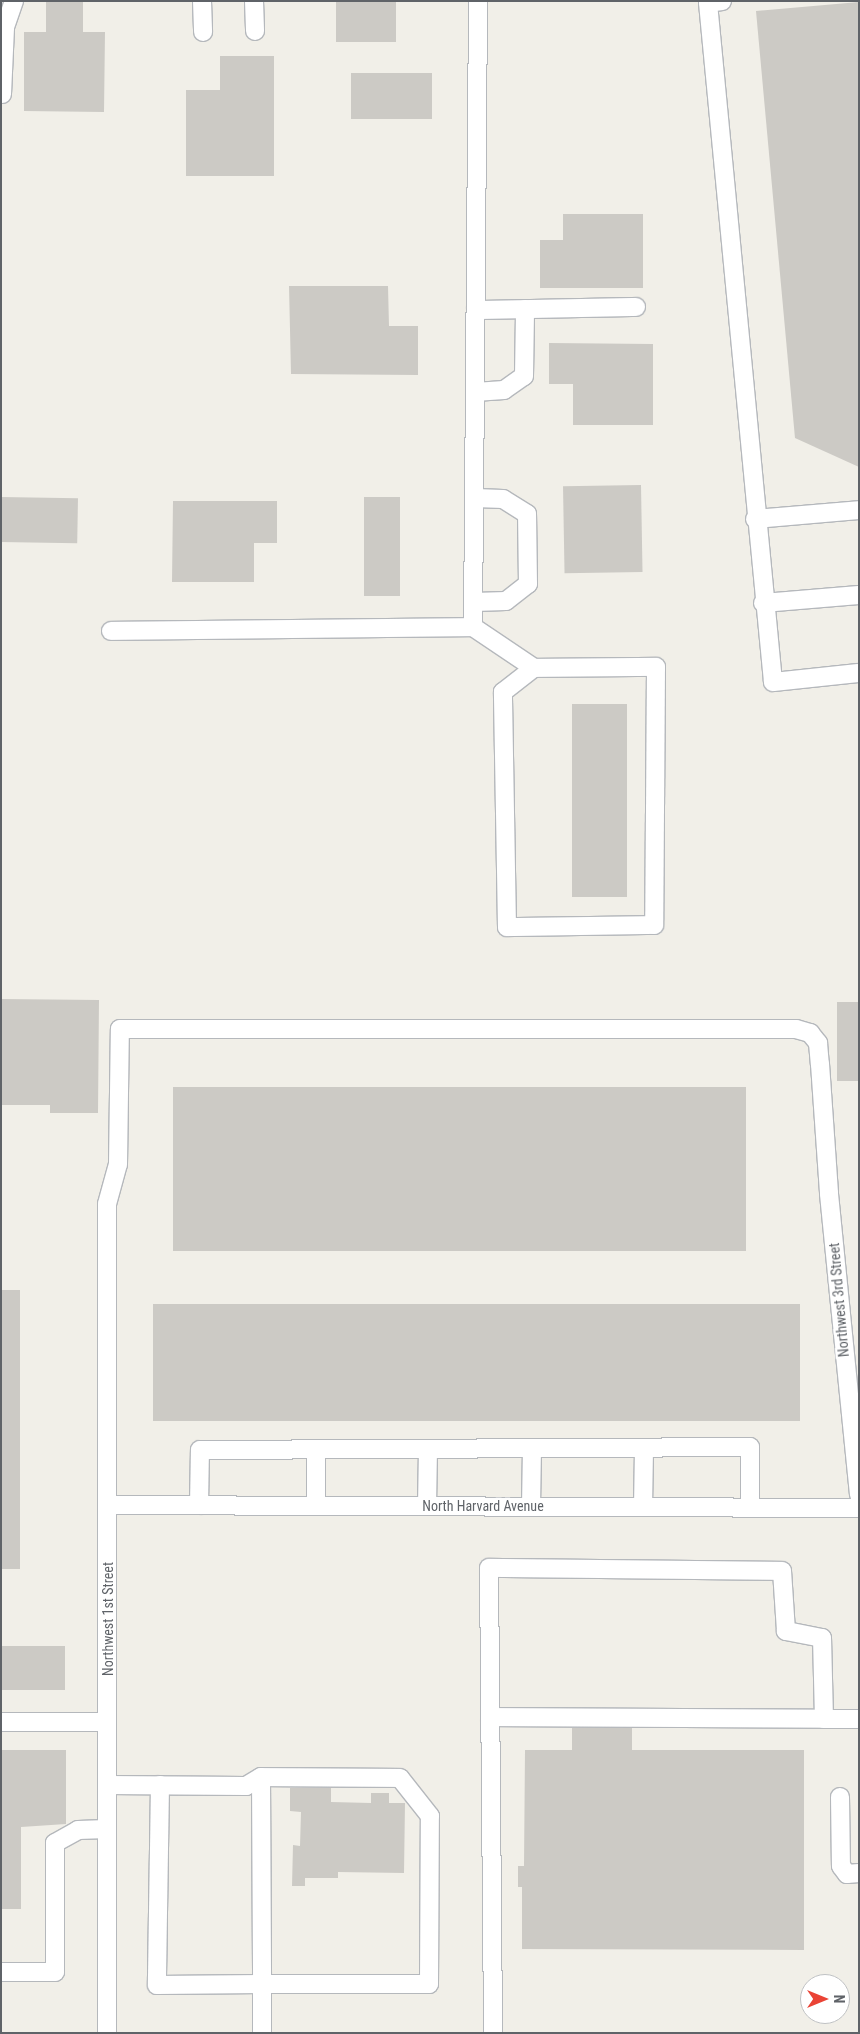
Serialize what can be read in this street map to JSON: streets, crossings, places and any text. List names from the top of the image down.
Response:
{
  "streets": {
    "street": ["Northwest 3rd Street", "North Harvard Avenue", "Northwest 1st Street"]
  },
  "crossings": [
    ["Northwest 3rd Street", "Northwest 1st Street"],
    ["North Harvard Avenue", "Northwest 1st Street"]
  ],
  "north": "right"
}
